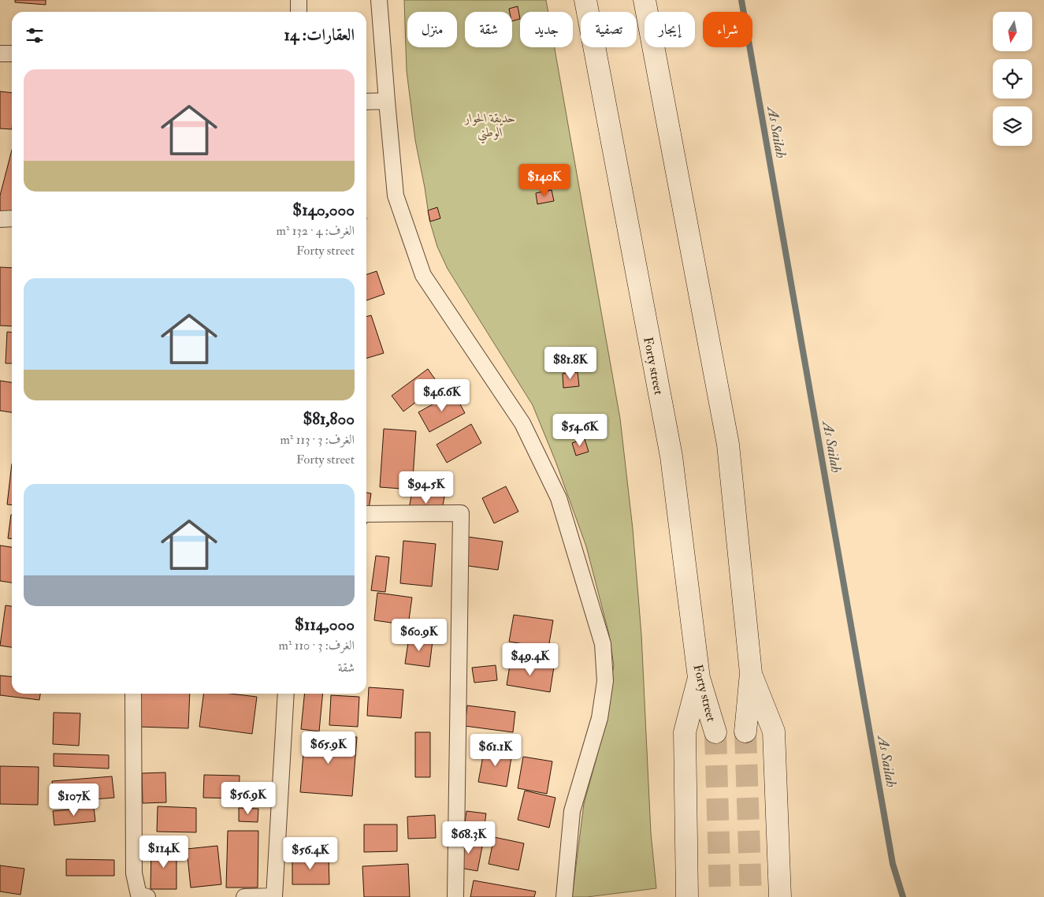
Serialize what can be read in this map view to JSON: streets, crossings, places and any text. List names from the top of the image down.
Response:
{
  "streets": {
    "main road": ["Forty street"]
  },
  "water": ["As Sailah"],
  "parks": ["حديقة الحوار الوطني"],
  "north": "bottom",
  "page": {
    "chip": [
      "شراء",
      "إيجار",
      "تصفية",
      "جديد",
      "شقة",
      "منزل"
    ],
    "heading": "العقارات: 14",
    "list": [
      {
        "name": "$140,000",
        "note": "الغرف: 4 · 132 m² · Forty street"
      },
      {
        "name": "$81,800",
        "note": "الغرف: 3 · 113 m² · Forty street"
      },
      {
        "name": "$114,000",
        "note": "الغرف: 3 · 110 m² · شقة"
      }
    ],
    "price": [
      "$140K",
      "$81.8K",
      "$46.6K",
      "$54.6K",
      "$94.5K",
      "$60.9K",
      "$49.4K",
      "$65.9K",
      "$61.1K",
      "$56.9K",
      "$107K",
      "$68.3K",
      "$114K",
      "$56.4K"
    ]
  }
}
